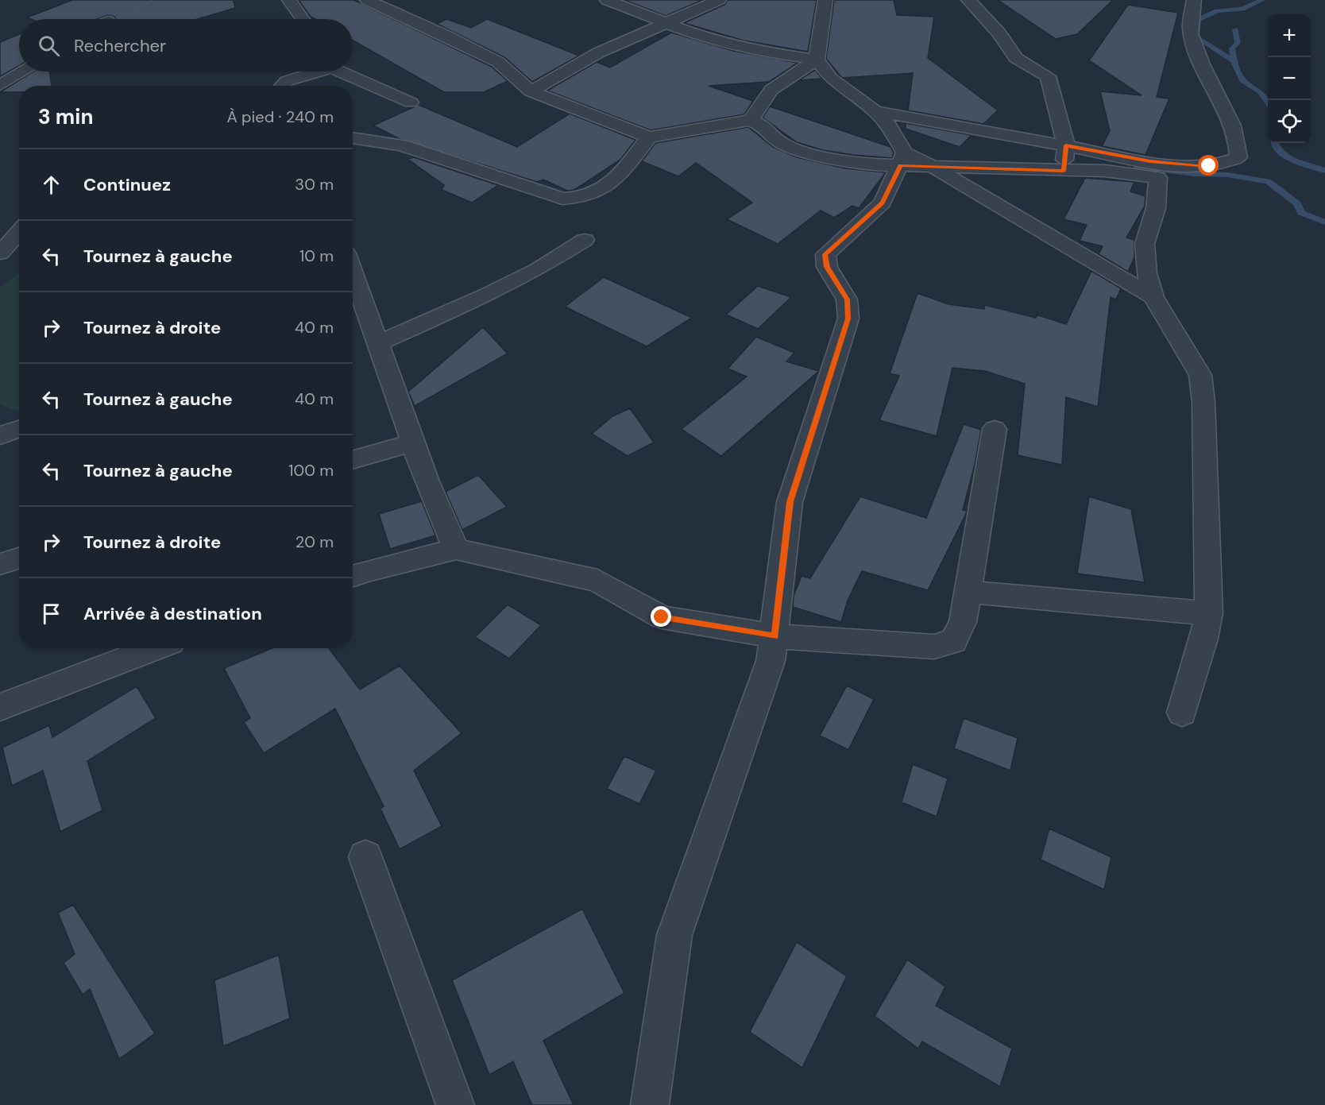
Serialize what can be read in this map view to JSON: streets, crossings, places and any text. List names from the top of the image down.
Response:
{
  "page": {
    "map_buttons": ["+", "−"],
    "search": "Rechercher",
    "heading": ["3 min", "À pied · 240 m"],
    "list": [
      ["Continuez", "30 m"],
      ["Tournez à gauche", "10 m"],
      ["Tournez à droite", "40 m"],
      ["Tournez à gauche", "40 m"],
      ["Tournez à gauche", "100 m"],
      ["Tournez à droite", "20 m"],
      "Arrivée à destination"
    ]
  }
}
